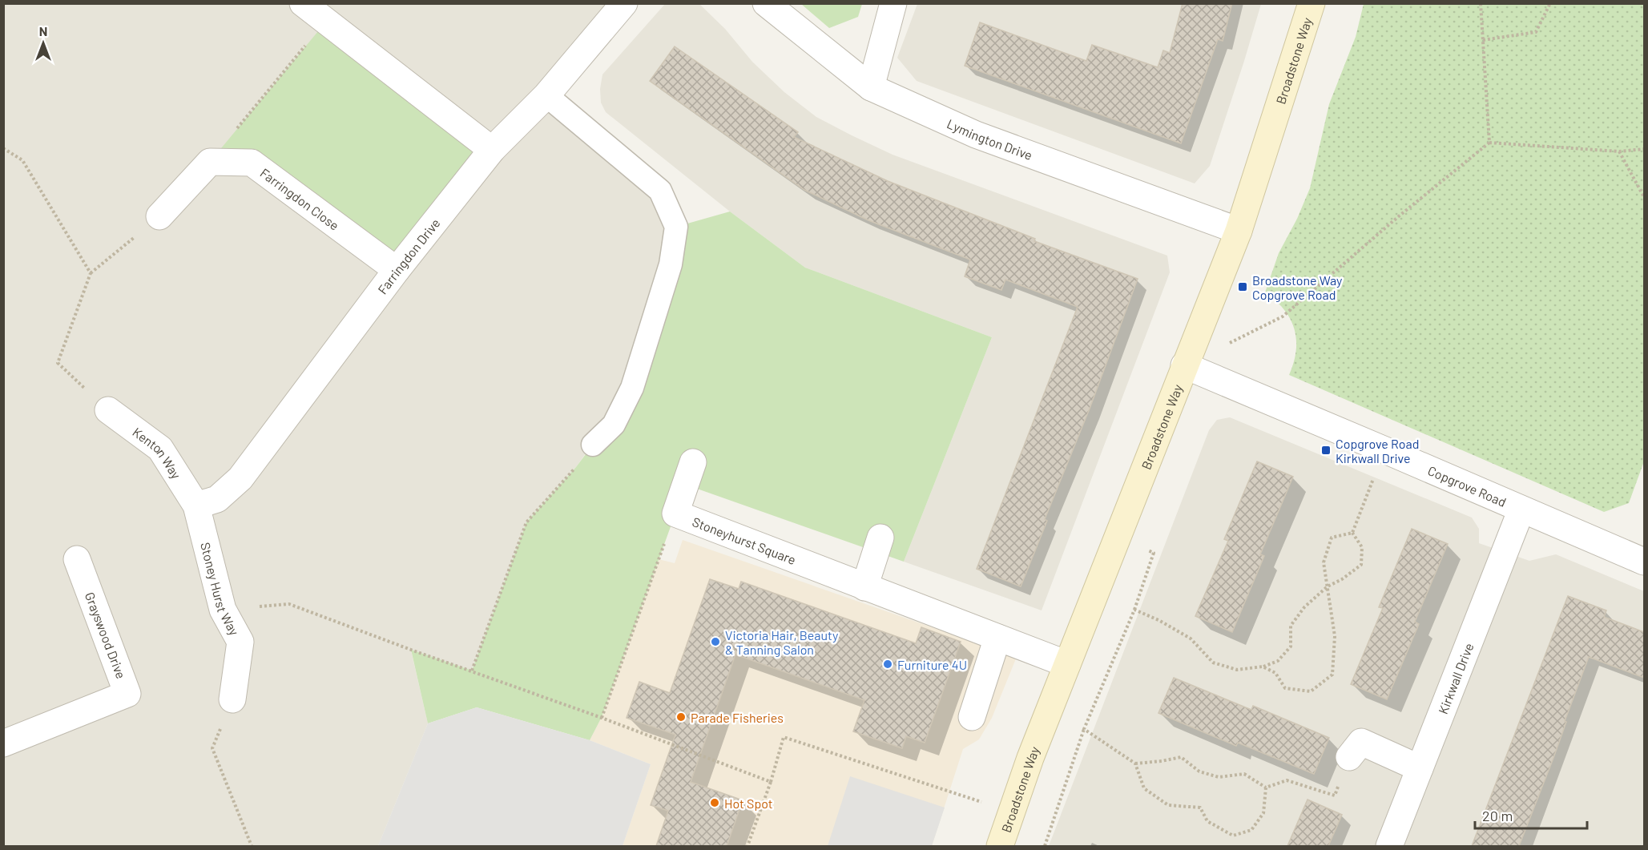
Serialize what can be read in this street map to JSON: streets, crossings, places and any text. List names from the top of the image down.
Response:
{
  "streets": {
    "street": [
      "Broadstone Way",
      "Lymington Drive",
      "Farringdon Close",
      "Farringdon Drive",
      "Kenton Way",
      "Copgrove Road",
      "Stoneyhurst Square",
      "Stoney Hurst Way",
      "Grayswood Drive",
      "Kirkwall Drive"
    ]
  },
  "crossings": [
    ["Broadstone Way", "Lymington Drive"],
    ["Broadstone Way", "Copgrove Road"],
    ["Broadstone Way", "Stoneyhurst Square"],
    ["Farringdon Close", "Farringdon Drive"],
    ["Farringdon Drive", "Kenton Way"],
    ["Farringdon Drive", "Stoney Hurst Way"],
    ["Kenton Way", "Stoney Hurst Way"],
    ["Copgrove Road", "Kirkwall Drive"]
  ],
  "places": {
    "transit": ["Broadstone Way Copgrove Road", "Copgrove Road Kirkwall Drive"],
    "other": [
      "Victoria Hair, Beauty & Tanning Salon",
      "Furniture 4U",
      "Parade Fisheries",
      "Hot Spot"
    ]
  },
  "scale_bar": "20 m",
  "north": "top"
}
